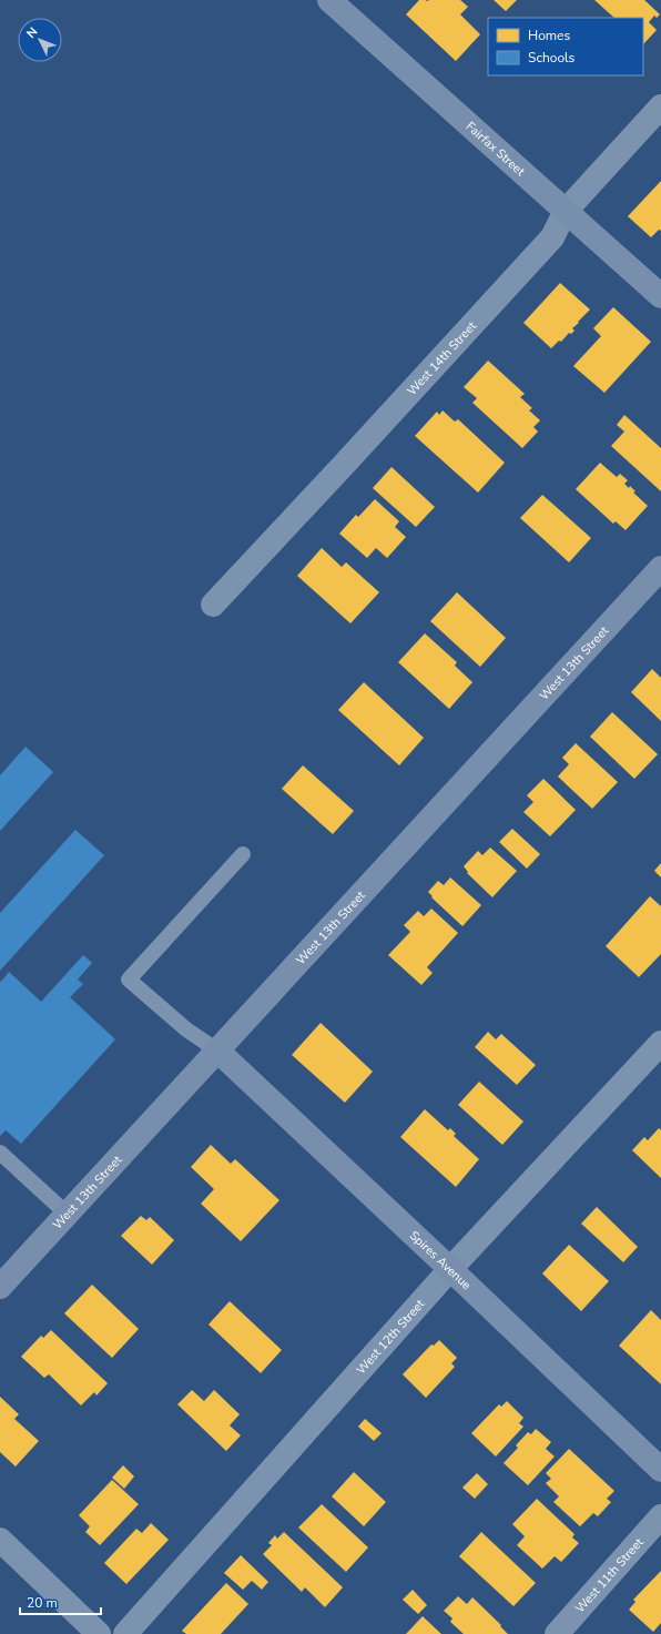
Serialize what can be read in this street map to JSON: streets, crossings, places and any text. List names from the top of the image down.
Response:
{
  "streets": {
    "street": [
      "Fairfax Street",
      "West 14th Street",
      "West 13th Street",
      "Spires Avenue",
      "West 12th Street",
      "West 11th Street"
    ]
  },
  "crossings": [
    ["Fairfax Street", "West 14th Street"],
    ["West 13th Street", "Spires Avenue"],
    ["Spires Avenue", "West 12th Street"]
  ],
  "legend": ["Homes", "Schools"],
  "scale_bar": "20 m",
  "north": "top left"
}
